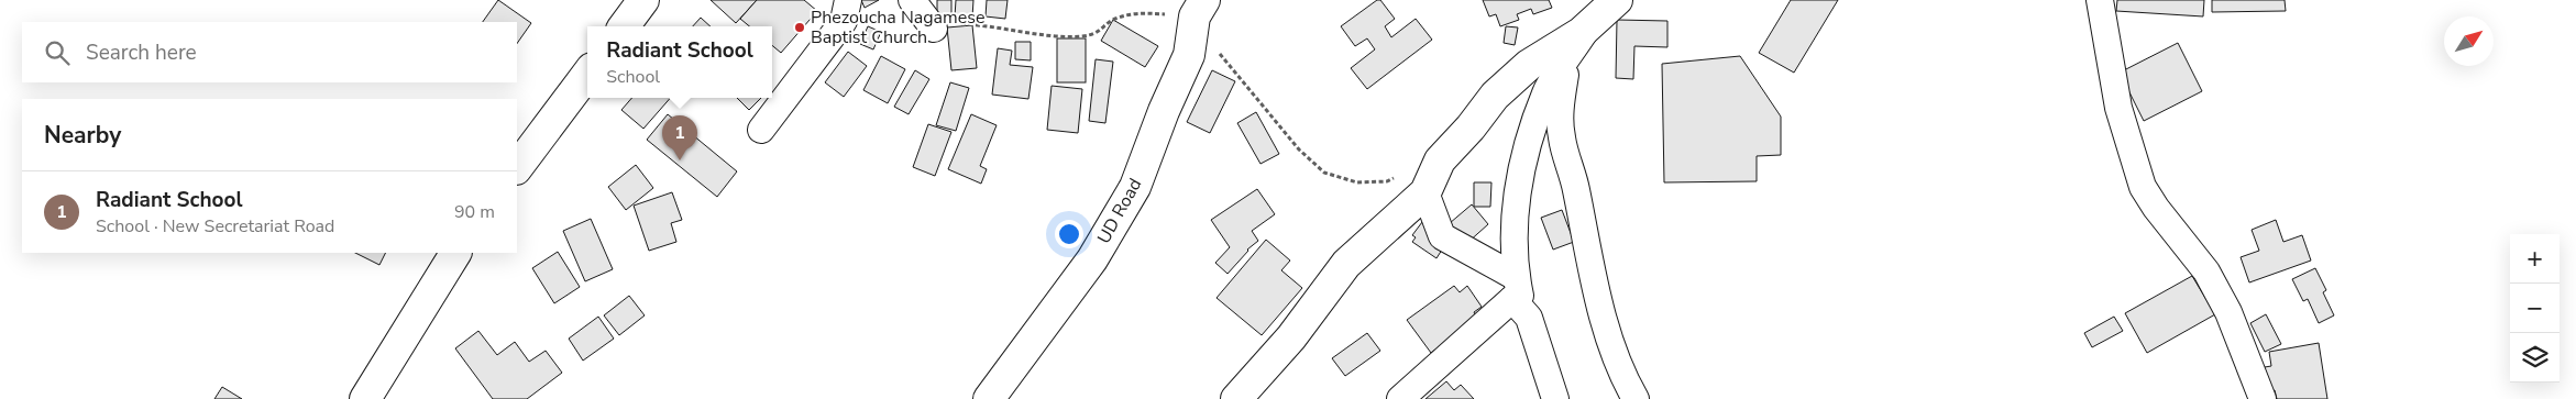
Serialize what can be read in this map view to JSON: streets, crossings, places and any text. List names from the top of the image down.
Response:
{
  "streets": {
    "main road": ["UD Road"]
  },
  "places": ["Phezoucha Nagamese Baptist Church"],
  "north": "top right",
  "page": {
    "search": "Search here",
    "popup": ["Radiant School", "School"],
    "heading": "Nearby",
    "pins": "1",
    "list": [
      {
        "mark": "1",
        "name": "Radiant School",
        "note": "School · New Secretariat Road",
        "value": "90 m"
      }
    ],
    "map_buttons": ["+", "−"]
  }
}
